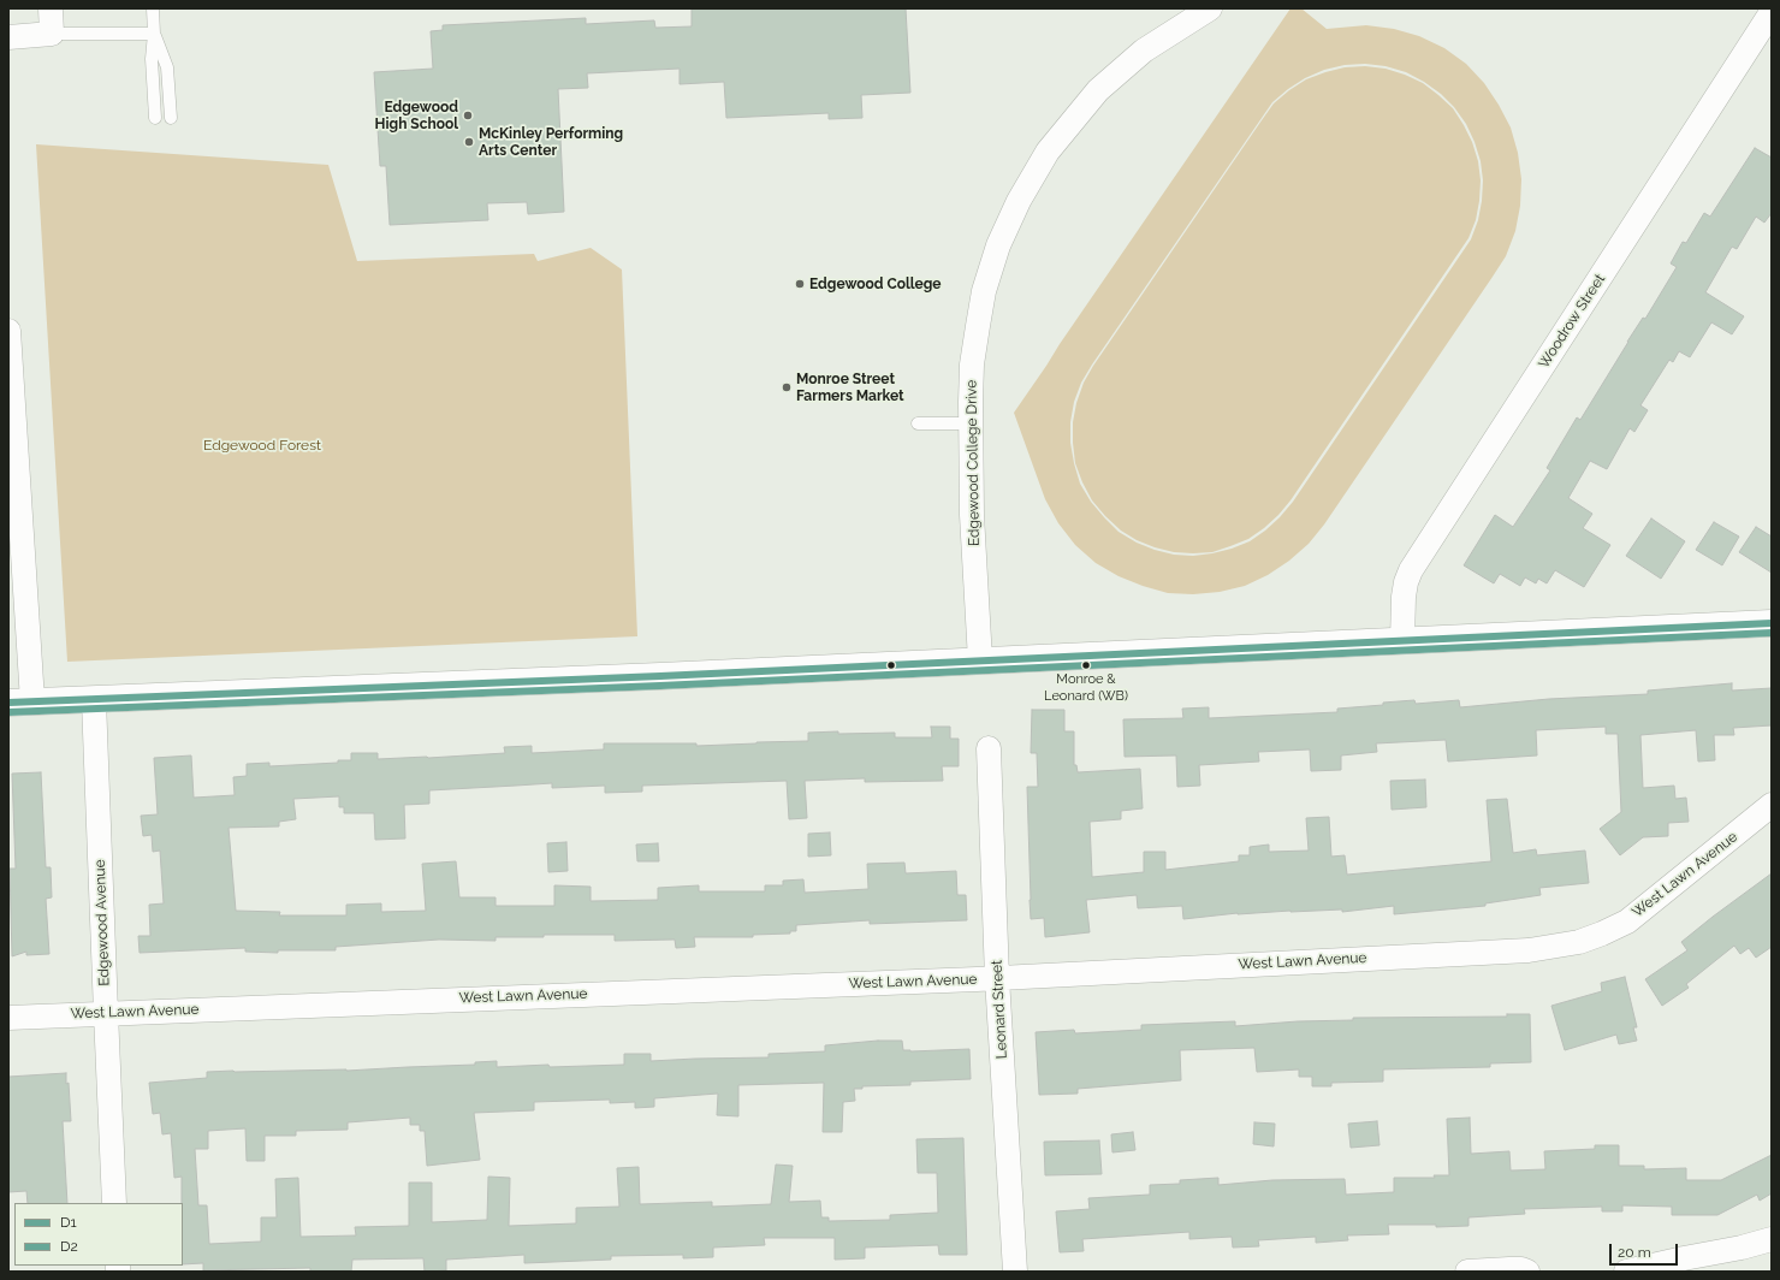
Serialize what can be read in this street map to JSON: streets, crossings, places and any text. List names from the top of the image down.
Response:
{
  "streets": {
    "street": [
      "Woodrow Street",
      "Edgewood College Drive",
      "West Lawn Avenue",
      "Edgewood Avenue",
      "Leonard Street"
    ]
  },
  "crossings": [
    ["West Lawn Avenue", "Edgewood Avenue"],
    ["West Lawn Avenue", "Leonard Street"]
  ],
  "parks": ["Edgewood Forest"],
  "places": [
    "Edgewood High School",
    "McKinley Performing Arts Center",
    "Edgewood College",
    "Monroe Street Farmers Market",
    "Monroe & Leonard (WB)"
  ],
  "lines": ["transit line D1", "transit line D2"],
  "legend": ["D1", "D2"],
  "scale_bar": "20 m"
}
